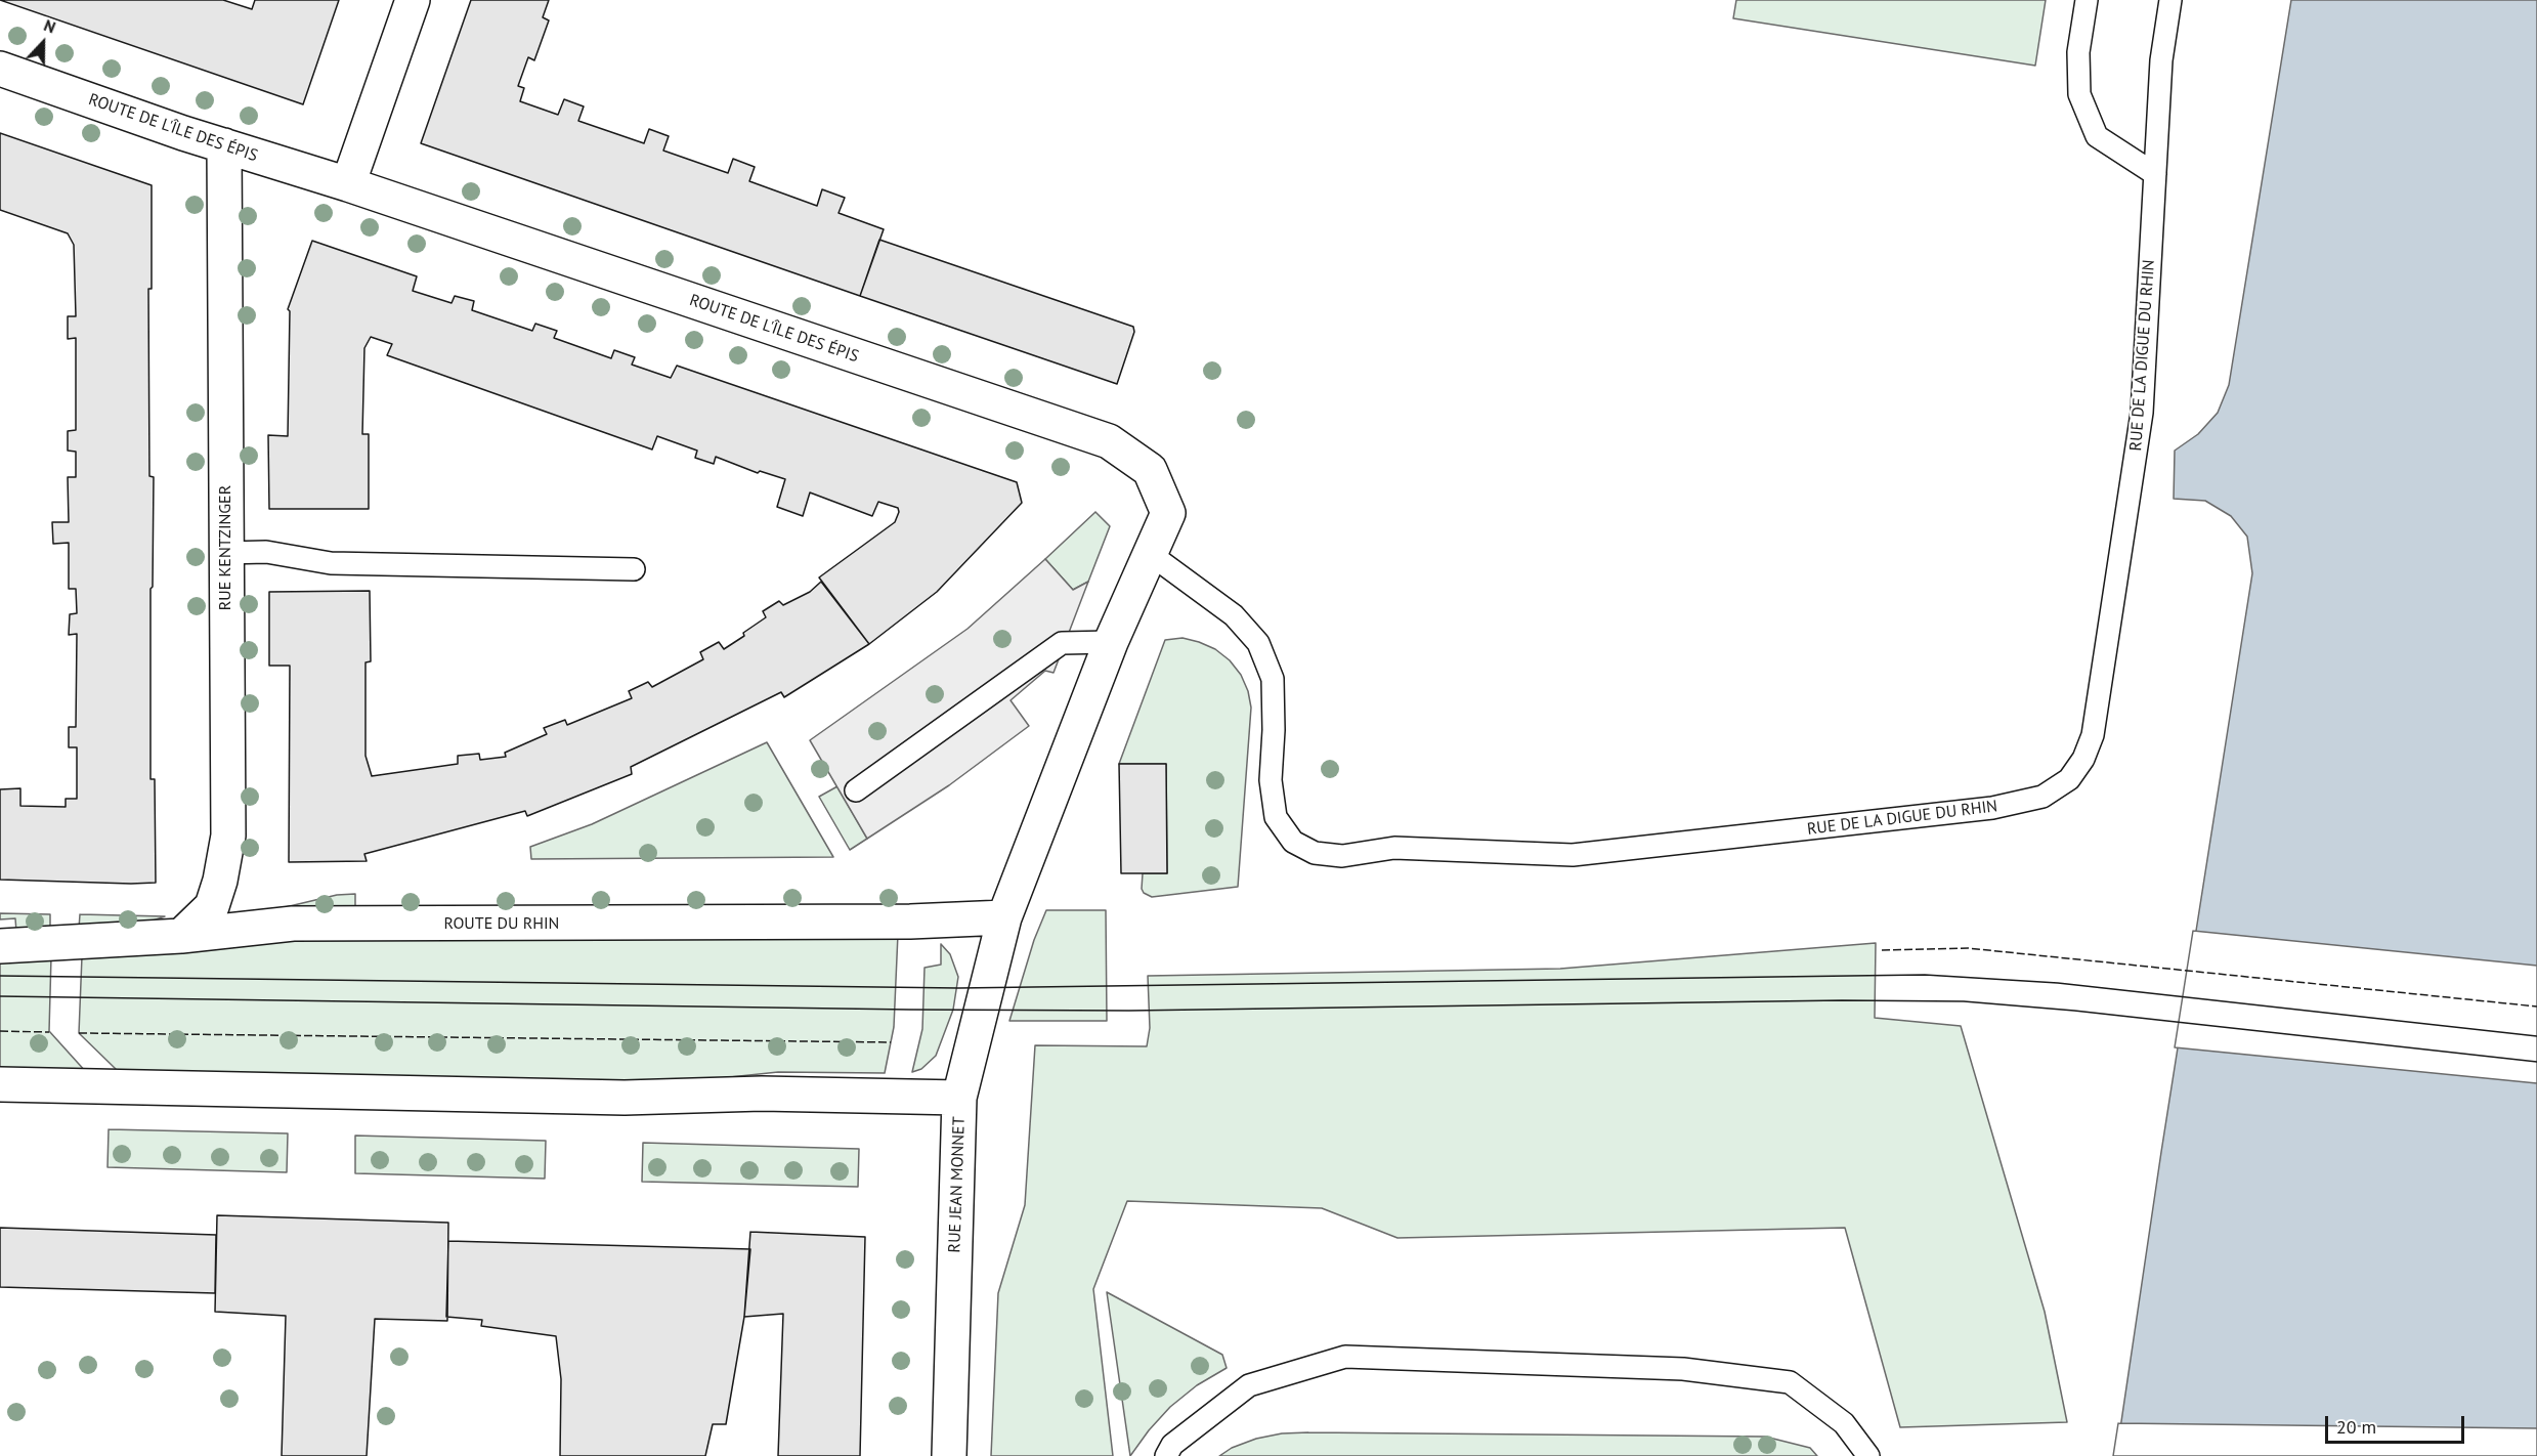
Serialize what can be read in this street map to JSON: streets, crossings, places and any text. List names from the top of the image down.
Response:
{
  "streets": {
    "street": [
      "ROUTE DE L'ÎLE DES ÉPIS",
      "RUE KENTZINGER",
      "ROUTE DU RHIN",
      "RUE JEAN MONNET"
    ],
    "lane": ["RUE DE LA DIGUE DU RHIN"]
  },
  "crossings": [
    ["ROUTE DE L'ÎLE DES ÉPIS", "RUE KENTZINGER"],
    ["ROUTE DE L'ÎLE DES ÉPIS", "RUE JEAN MONNET"],
    ["RUE DE LA DIGUE DU RHIN", "RUE JEAN MONNET"],
    ["RUE KENTZINGER", "ROUTE DU RHIN"],
    ["ROUTE DU RHIN", "RUE JEAN MONNET"]
  ],
  "scale_bar": "20 m",
  "north": "top"
}
